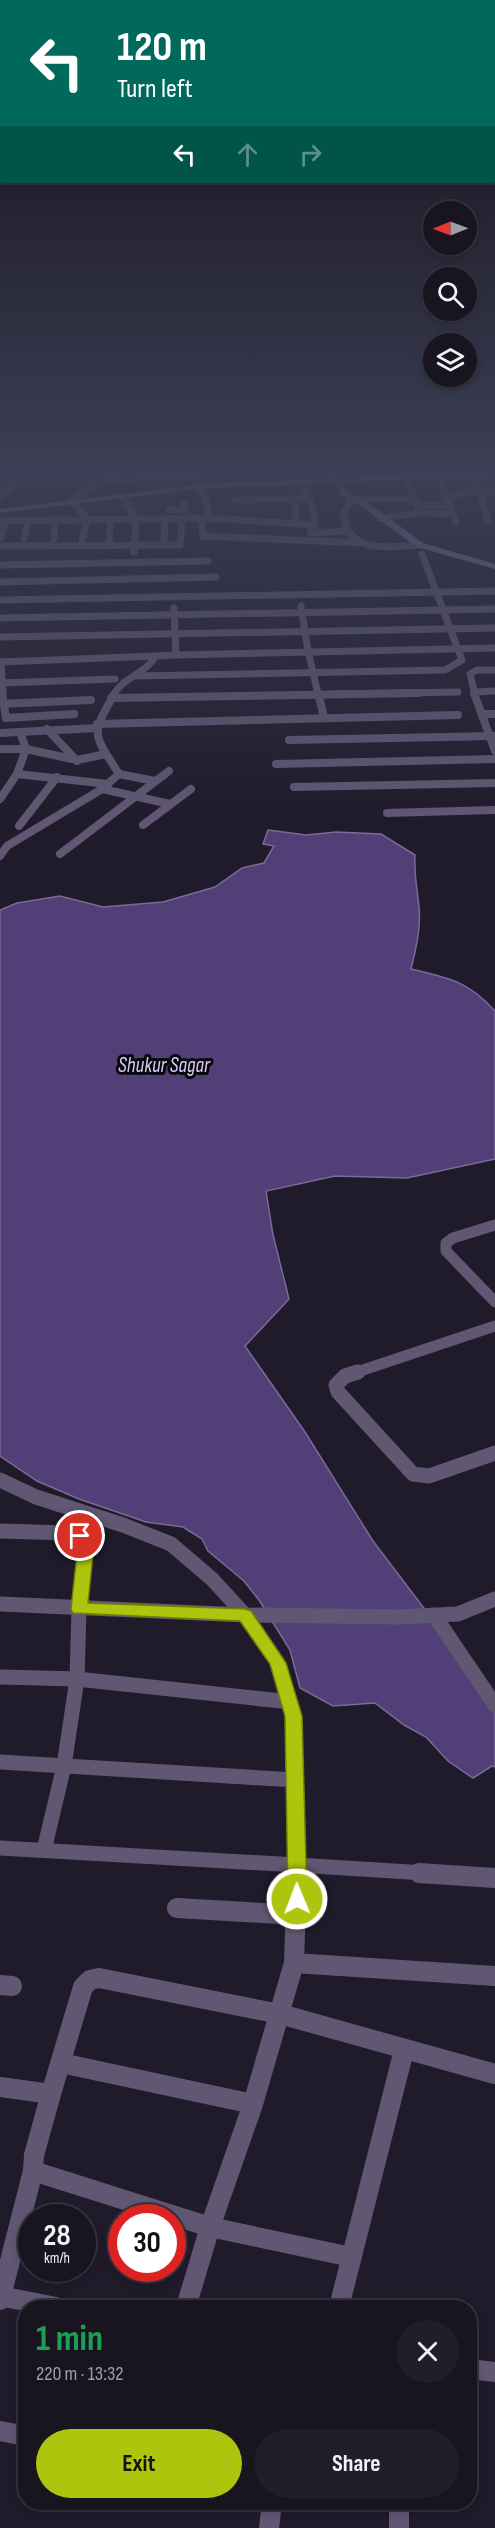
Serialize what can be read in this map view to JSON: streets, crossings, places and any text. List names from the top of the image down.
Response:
{
  "water": ["Shukur Sagar"],
  "north": "left",
  "page": {
    "turn": ["120 m", "Turn left"],
    "speed": "28 km/h",
    "limit": "30",
    "heading": ["1 min", "220 m · 13:32"],
    "buttons": ["Exit", "Share"]
  }
}
